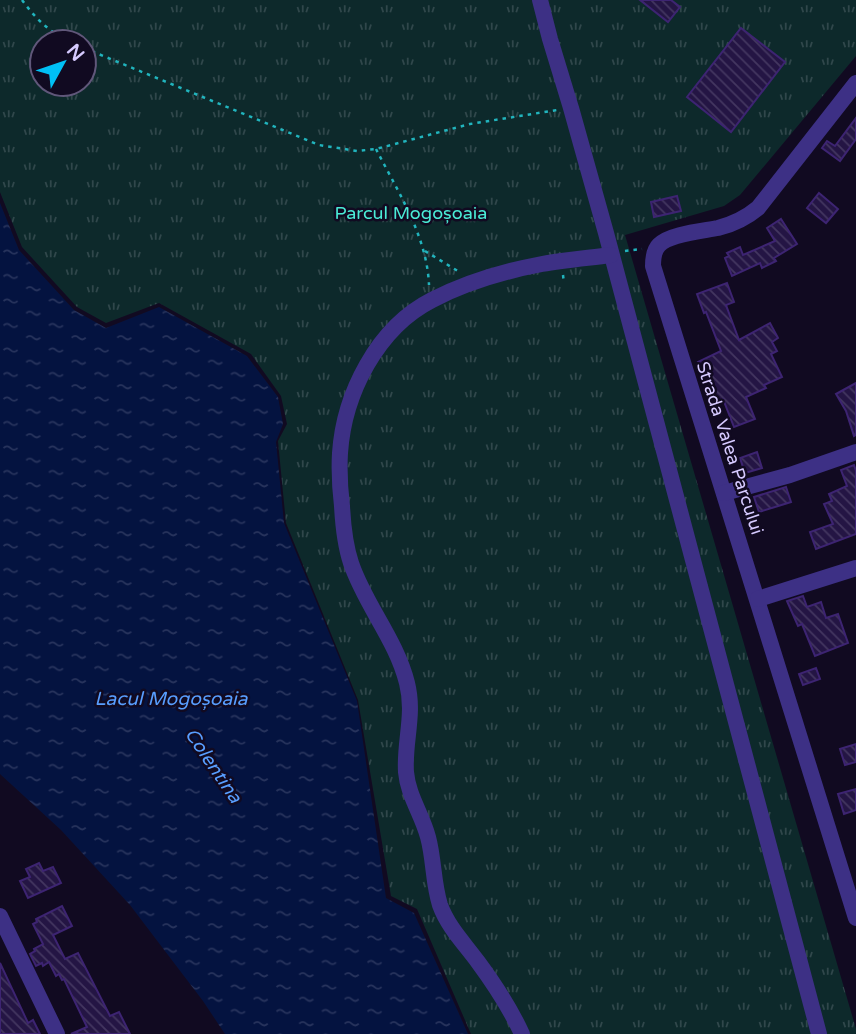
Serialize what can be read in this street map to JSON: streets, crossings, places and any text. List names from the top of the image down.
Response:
{
  "streets": {
    "street": ["Strada Valea Parcului"]
  },
  "water": ["Lacul Mogoșoaia", "Colentina"],
  "parks": ["Parcul Mogoșoaia"],
  "north": "top right"
}
